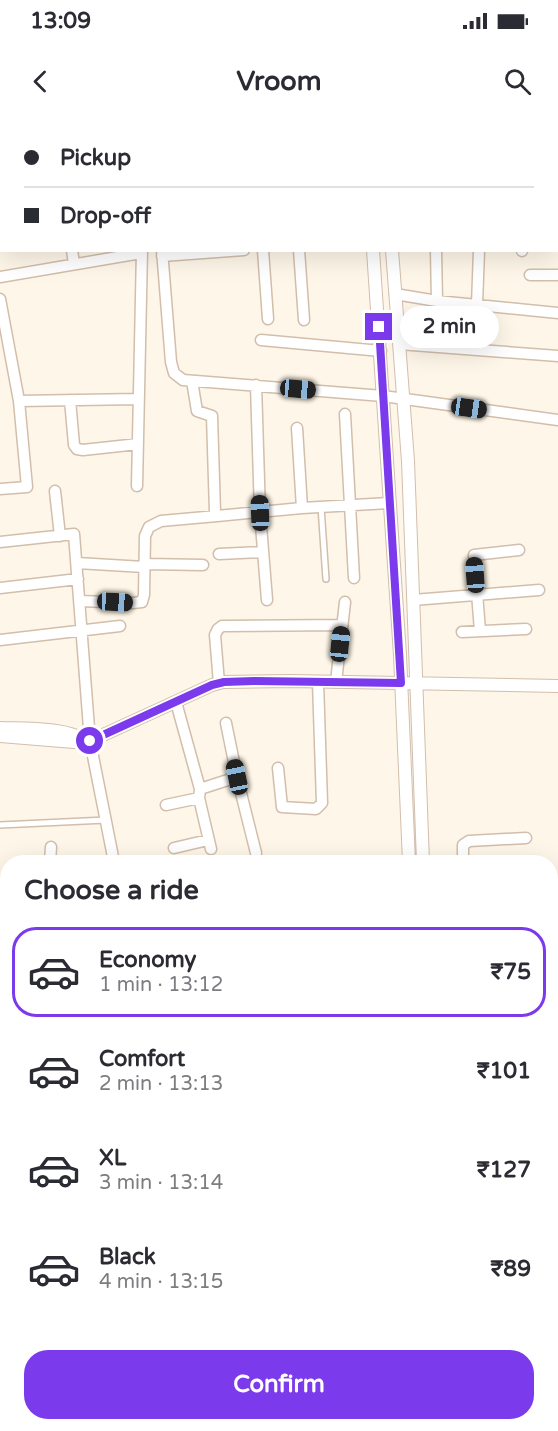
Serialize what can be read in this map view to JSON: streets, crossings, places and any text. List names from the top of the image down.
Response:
{
  "page": {
    "status": "13:09",
    "header": "Vroom",
    "banner": ["Pickup", "Drop-off"],
    "bubble": "2 min",
    "heading": "Choose a ride",
    "list": [
      {
        "name": "Economy",
        "note": "1 min · 13:12",
        "value": "₹75"
      },
      {
        "name": "Comfort",
        "note": "2 min · 13:13",
        "value": "₹101"
      },
      {
        "name": "XL",
        "note": "3 min · 13:14",
        "value": "₹127"
      },
      {
        "name": "Black",
        "note": "4 min · 13:15",
        "value": "₹89"
      }
    ],
    "buttons": "Confirm"
  }
}
